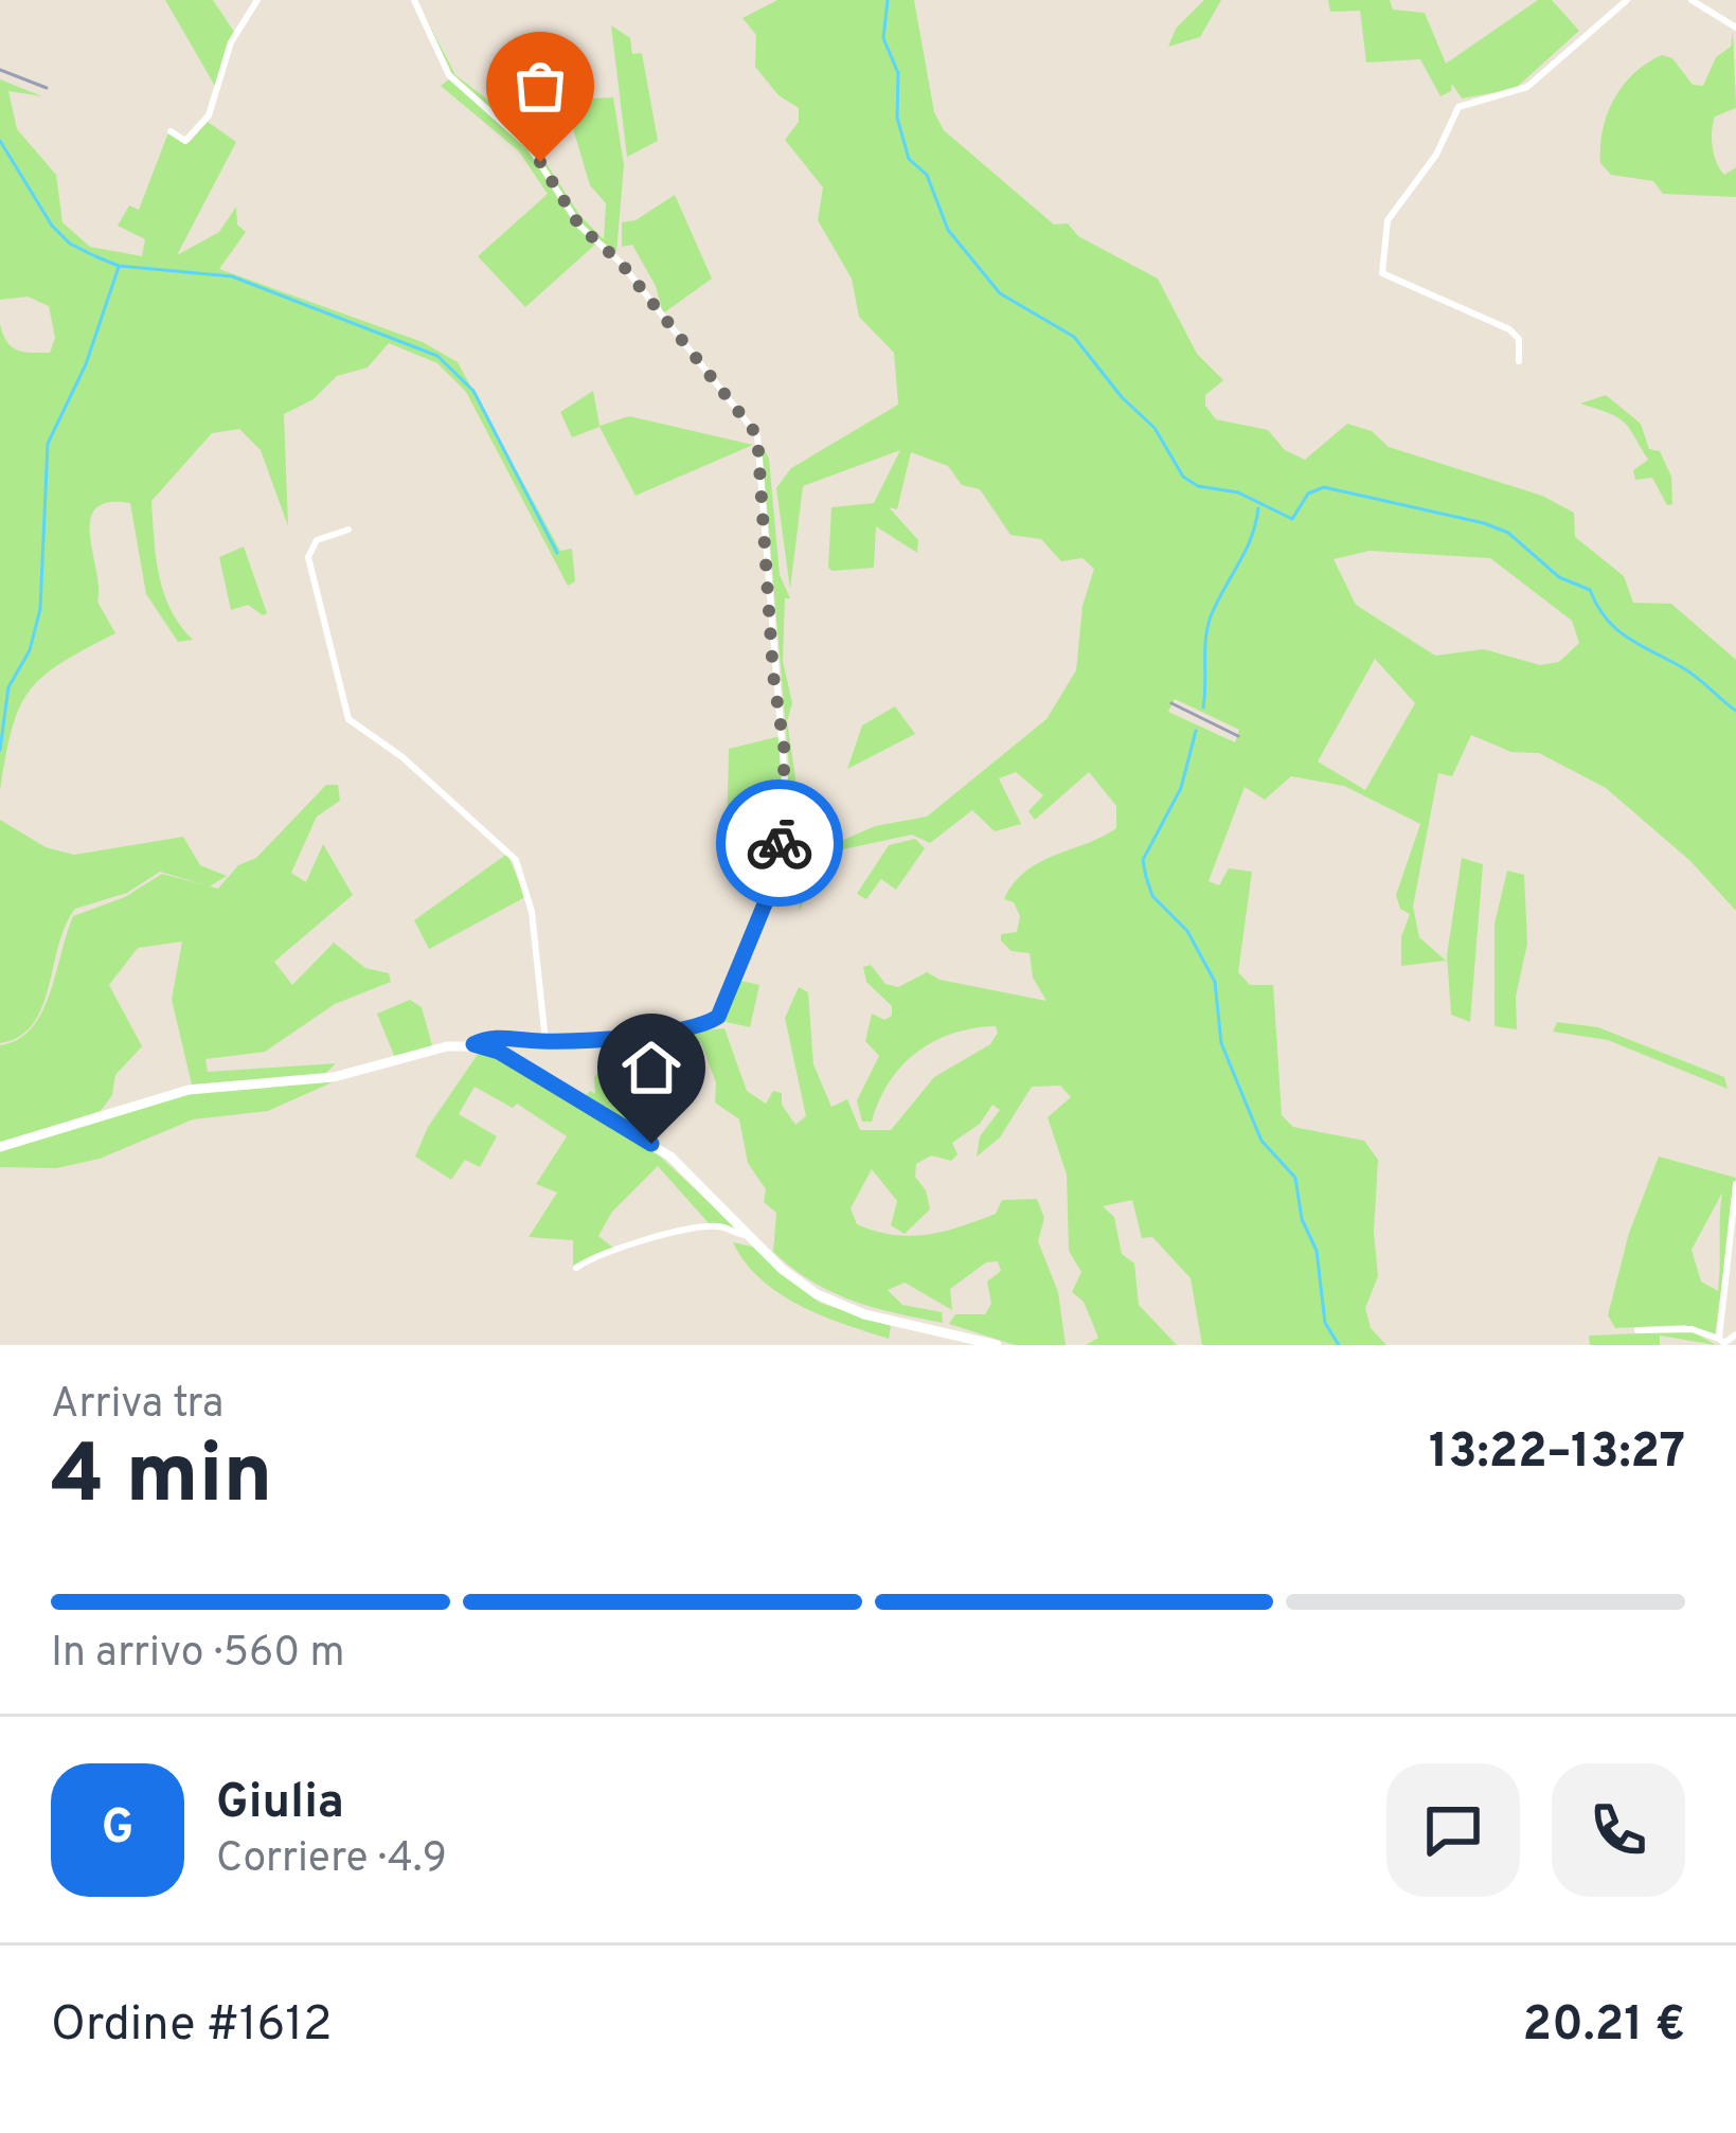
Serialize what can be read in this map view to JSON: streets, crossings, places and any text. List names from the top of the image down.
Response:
{
  "page": {
    "heading": ["4 min", "Arriva tra", "13:22–13:27"],
    "panel": [
      "Giulia",
      "Corriere · 4.9",
      "Ordine #1612",
      "20.21 €"
    ],
    "bar": "In arrivo · 560 m",
    "round": "G"
  }
}
